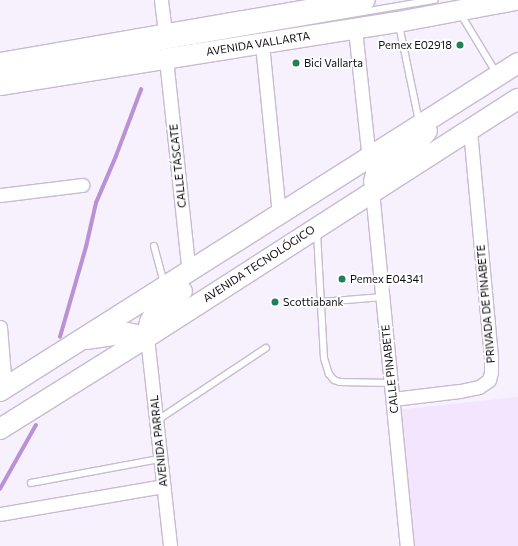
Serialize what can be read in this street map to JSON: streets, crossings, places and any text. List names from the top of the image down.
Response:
{
  "streets": {
    "main road": ["AVENIDA VALLARTA", "AVENIDA TECNOLÓGICO"],
    "street": [
      "CALLE TÁSCATE",
      "PRIVADA DE PINABETE",
      "CALLE PINABETE",
      "AVENIDA PARRAL"
    ]
  },
  "crossings": [
    ["AVENIDA VALLARTA", "CALLE TÁSCATE"],
    ["AVENIDA TECNOLÓGICO", "PRIVADA DE PINABETE"],
    ["AVENIDA TECNOLÓGICO", "CALLE PINABETE"],
    ["AVENIDA TECNOLÓGICO", "AVENIDA PARRAL"],
    ["PRIVADA DE PINABETE", "CALLE PINABETE"]
  ],
  "places": [
    "Pemex E02918",
    "Bici Vallarta",
    "Pemex E04341",
    "Scottiabank"
  ]
}
